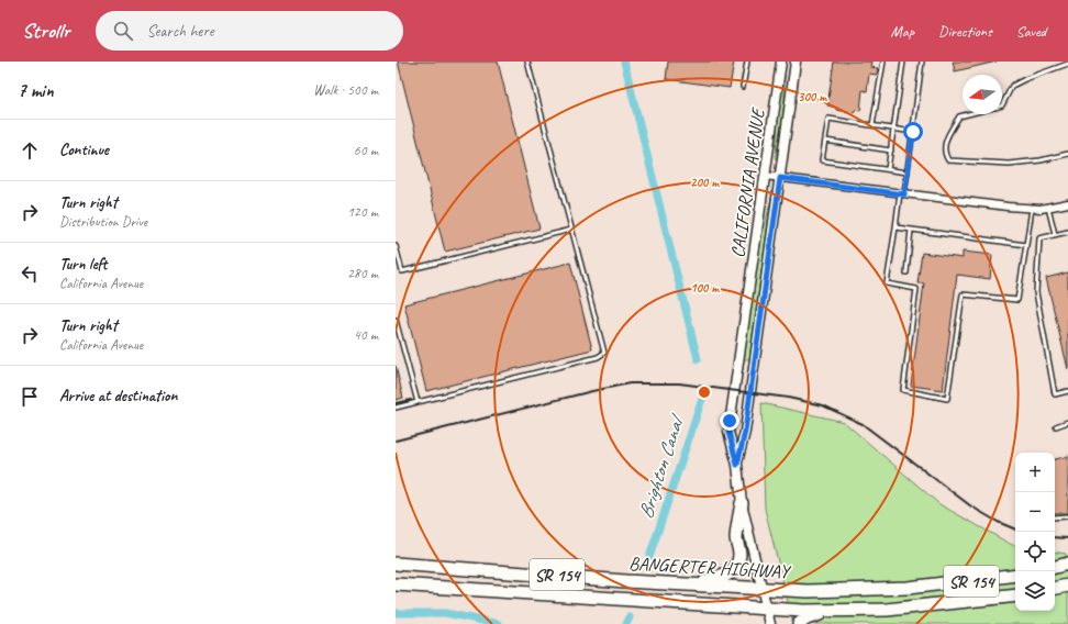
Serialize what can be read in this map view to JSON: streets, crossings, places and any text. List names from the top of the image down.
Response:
{
  "streets": {
    "highway": ["BANGERTER HIGHWAY", "SR 154"],
    "main road": ["CALIFORNIA AVENUE"]
  },
  "crossings": [
    ["CALIFORNIA AVENUE", "BANGERTER HIGHWAY"]
  ],
  "water": ["Brighton Canal"],
  "north": "left",
  "page": {
    "header": "Strollr",
    "search": "Search here",
    "nav": ["Map", "Directions", "Saved"],
    "heading": ["7 min", "Walk · 500 m"],
    "list": [
      ["Continue", "60 m"],
      ["Turn right", "Distribution Drive", "120 m"],
      ["Turn left", "California Avenue", "280 m"],
      ["Turn right", "California Avenue", "40 m"],
      "Arrive at destination"
    ],
    "map_buttons": ["+", "−"]
  },
  "rings": ["300 m", "200 m", "100 m"]
}
